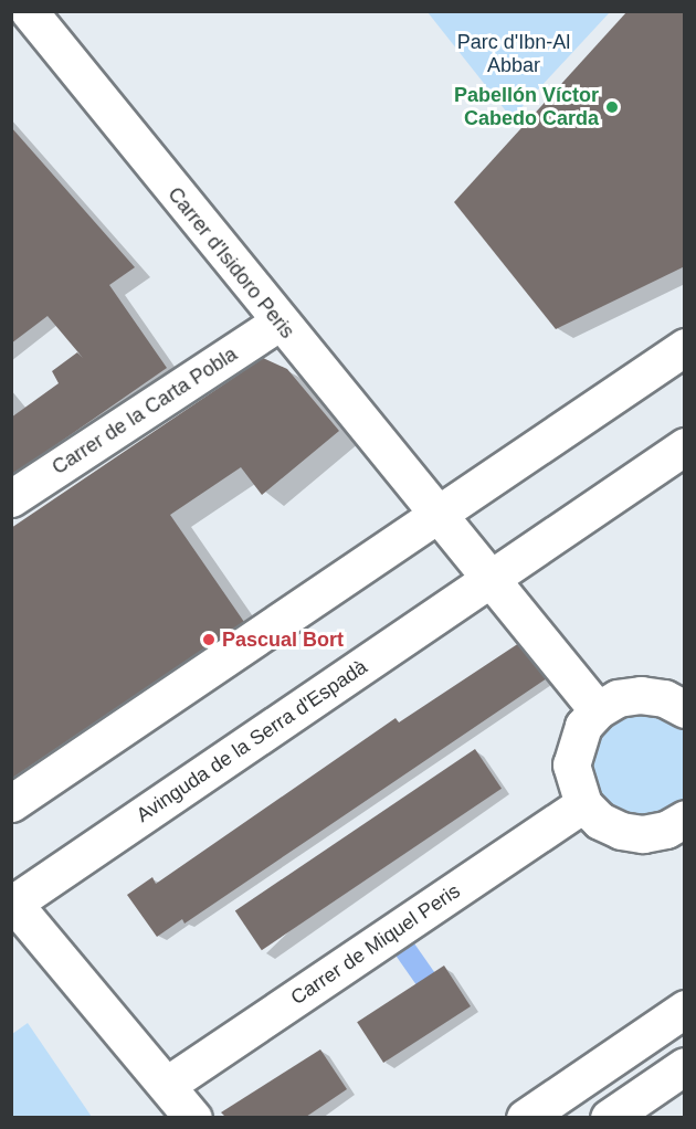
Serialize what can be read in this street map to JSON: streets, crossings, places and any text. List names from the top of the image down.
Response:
{
  "streets": {
    "street": [
      "Carrer d'Isidoro Peris",
      "Carrer de la Carta Pobla",
      "Avinguda de la Serra d'Espadà",
      "Carrer de Miquel Peris"
    ]
  },
  "crossings": [
    ["Carrer d'Isidoro Peris", "Carrer de la Carta Pobla"]
  ],
  "parks": ["Parc d'Ibn-Al Abbar"],
  "places": ["Pabellón Víctor Cabedo Carda", "Pascual Bort"]
}
